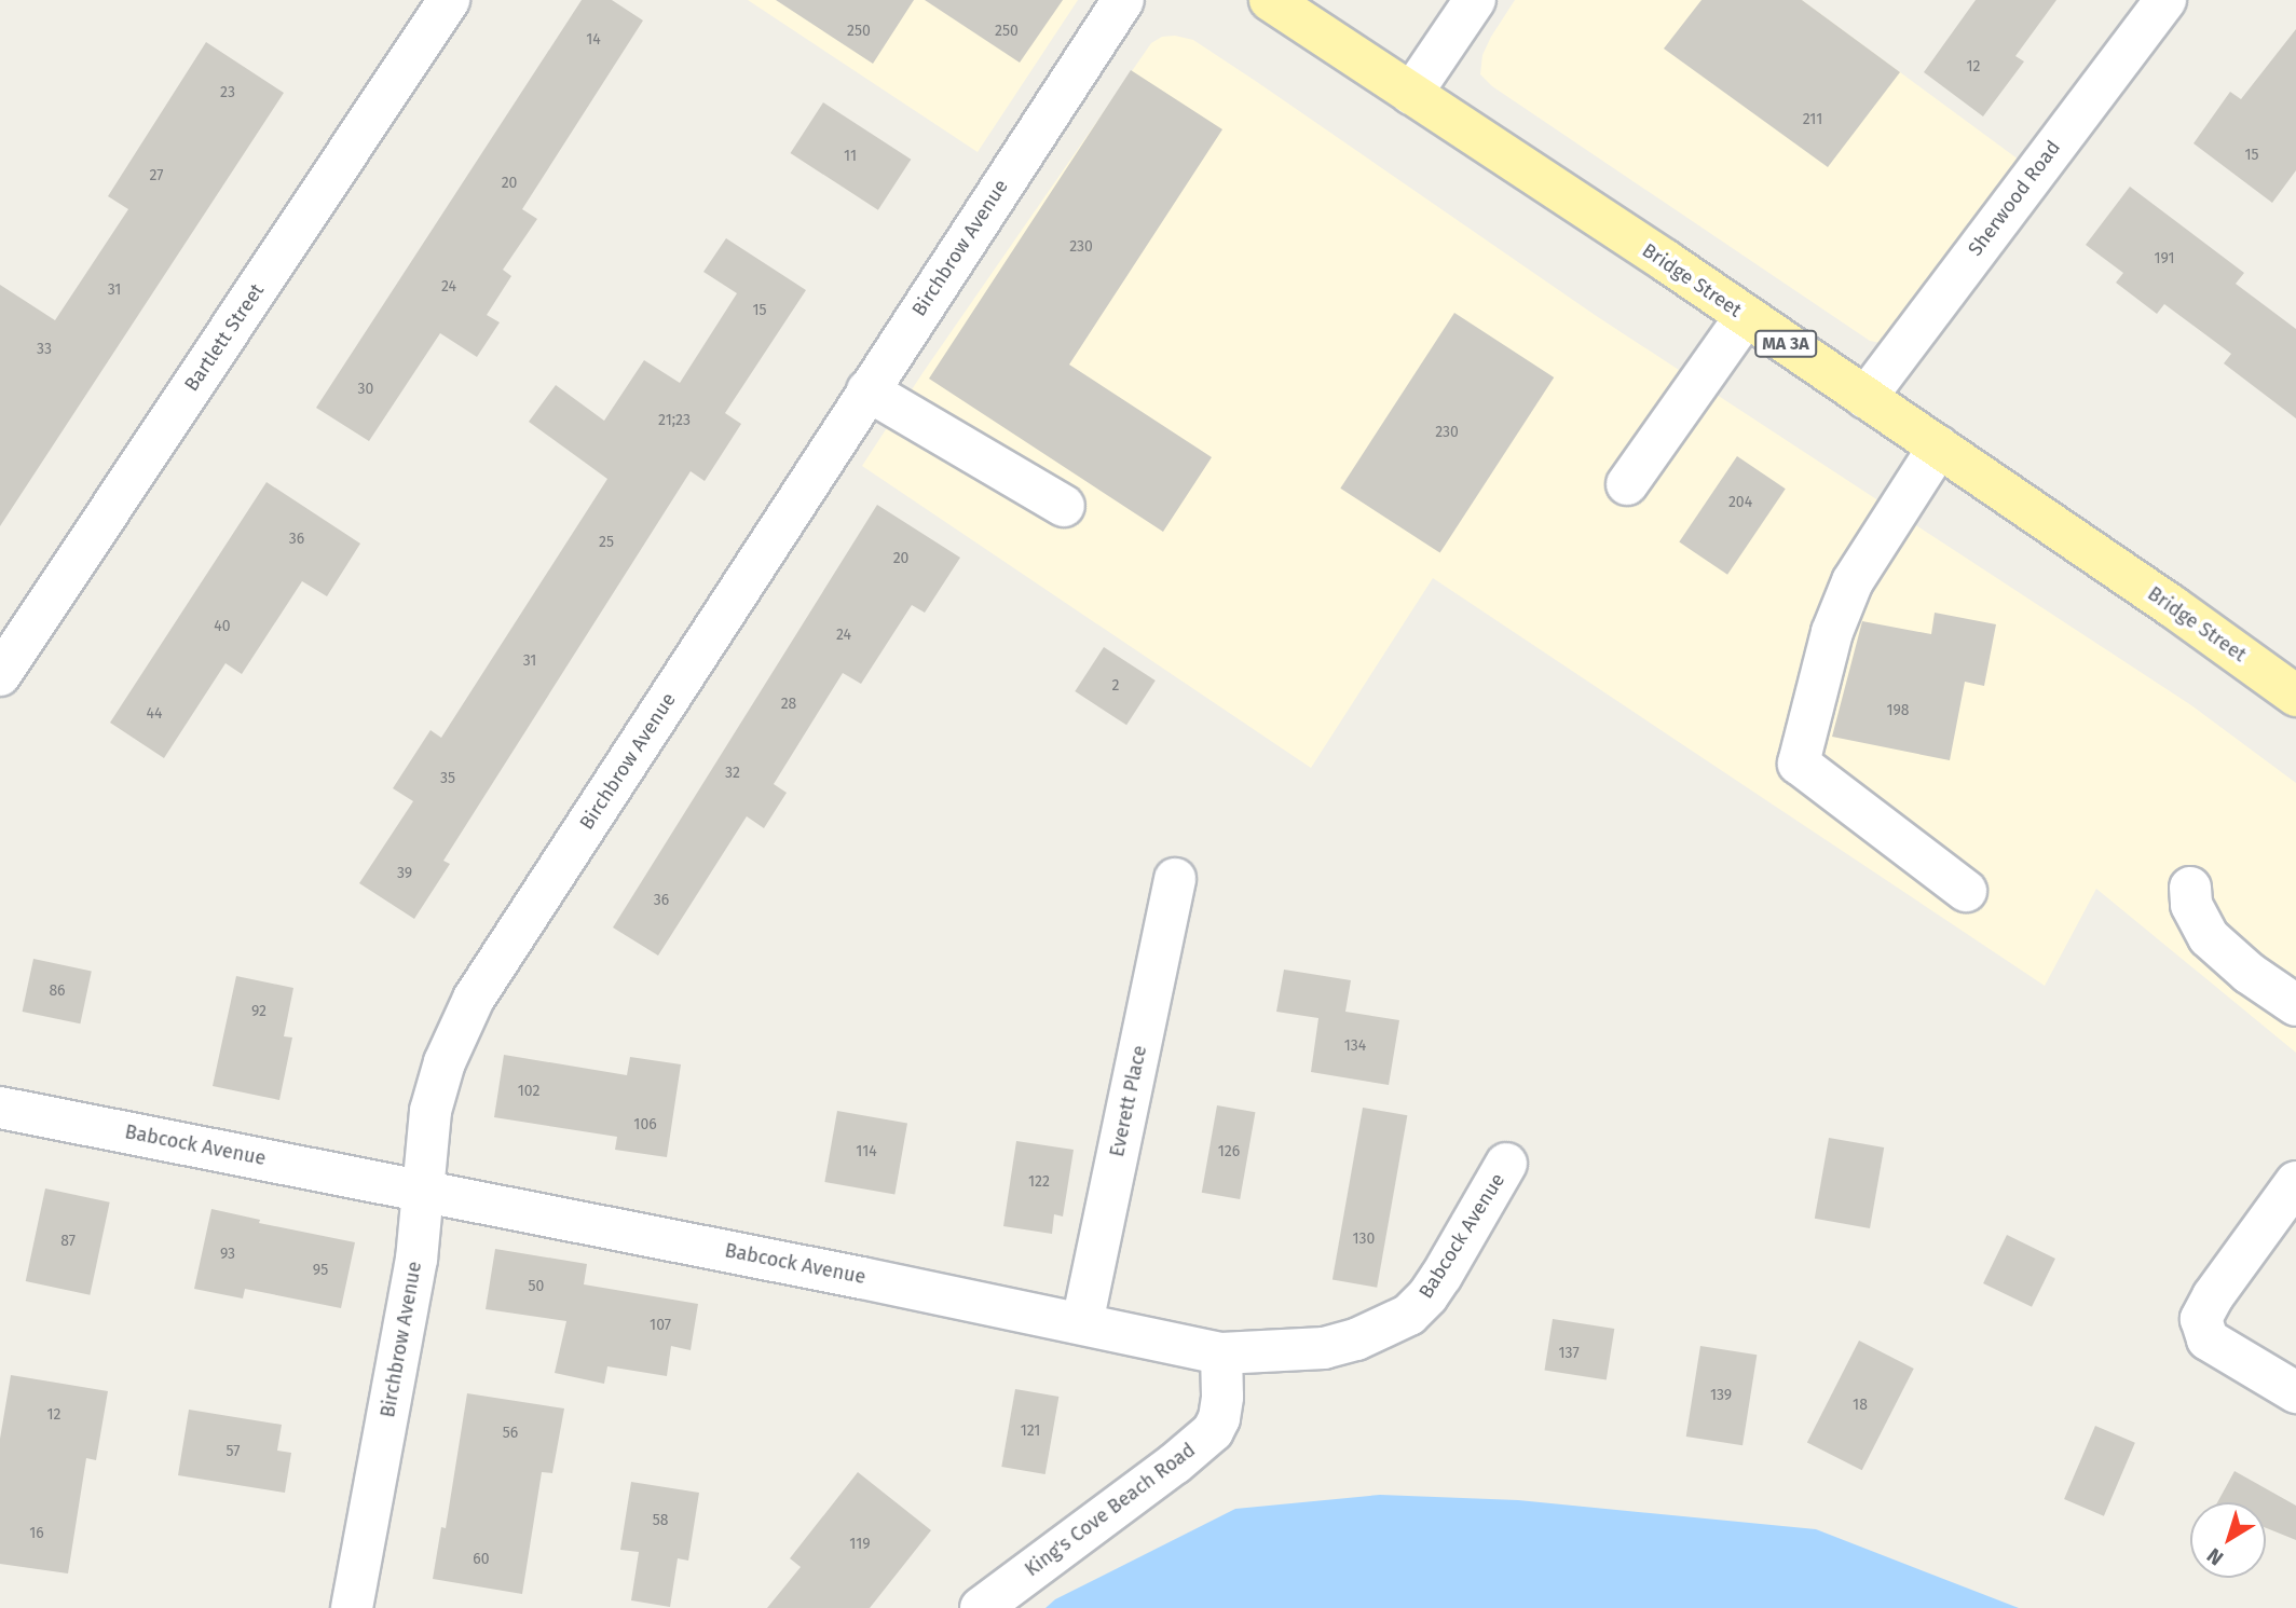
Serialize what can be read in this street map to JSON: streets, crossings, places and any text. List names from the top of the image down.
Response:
{
  "streets": {
    "main road": ["Bridge Street", "MA 3A"],
    "street": [
      "Sherwood Road",
      "Birchbrow Avenue",
      "Bartlett Street",
      "Everett Place",
      "Babcock Avenue",
      "King's Cove Beach Road"
    ]
  },
  "crossings": [
    ["Sherwood Road", "Bridge Street"],
    ["Birchbrow Avenue", "Babcock Avenue"],
    ["Everett Place", "Babcock Avenue"],
    ["Babcock Avenue", "King's Cove Beach Road"]
  ],
  "house_numbers": [
    "250",
    "250",
    "14",
    "12",
    "23",
    "211",
    "15",
    "11",
    "27",
    "20",
    "230",
    "191",
    "24",
    "31",
    "15",
    "33",
    "30",
    "21;23",
    "230",
    "204",
    "36",
    "25",
    "20",
    "40",
    "24",
    "31",
    "2",
    "28",
    "198",
    "44",
    "32",
    "35",
    "39",
    "36",
    "86",
    "92",
    "134",
    "102",
    "106",
    "114",
    "126",
    "122",
    "130",
    "87",
    "93",
    "95",
    "50",
    "107",
    "137",
    "139",
    "18",
    "12",
    "121",
    "56",
    "57",
    "58",
    "16",
    "119",
    "60"
  ],
  "north": "bottom left"
}
